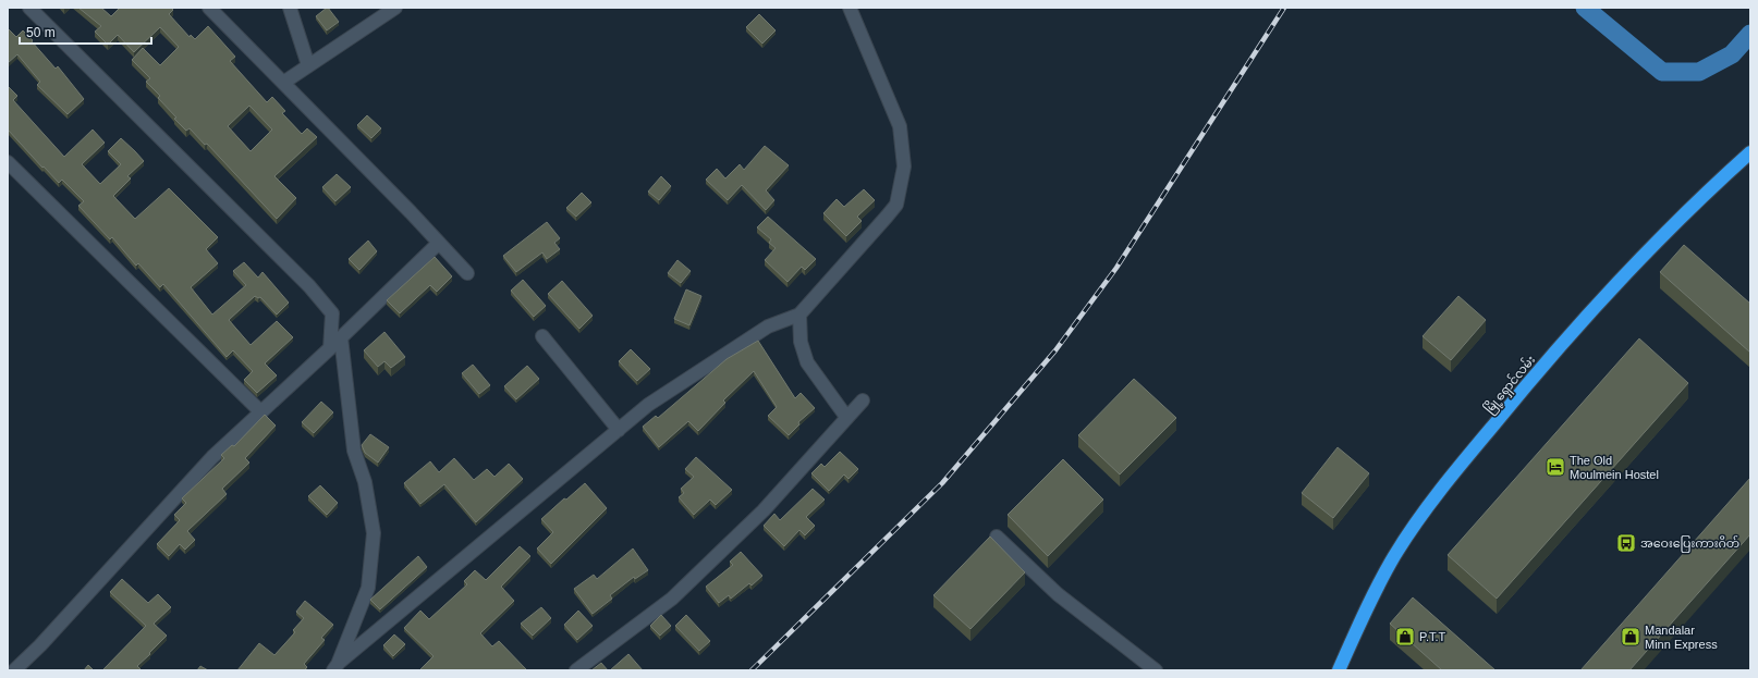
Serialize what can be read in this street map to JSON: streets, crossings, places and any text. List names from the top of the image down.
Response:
{
  "streets": {
    "highway": ["မြို့ရှောင်လမ်း"]
  },
  "places": {
    "hotel": ["The Old Moulmein Hostel"],
    "bus stop": ["အဝေးပြေးကားဂိတ်"],
    "shop": ["P.T.T", "Mandalar Minn Express"]
  },
  "scale_bar": "50 m"
}
